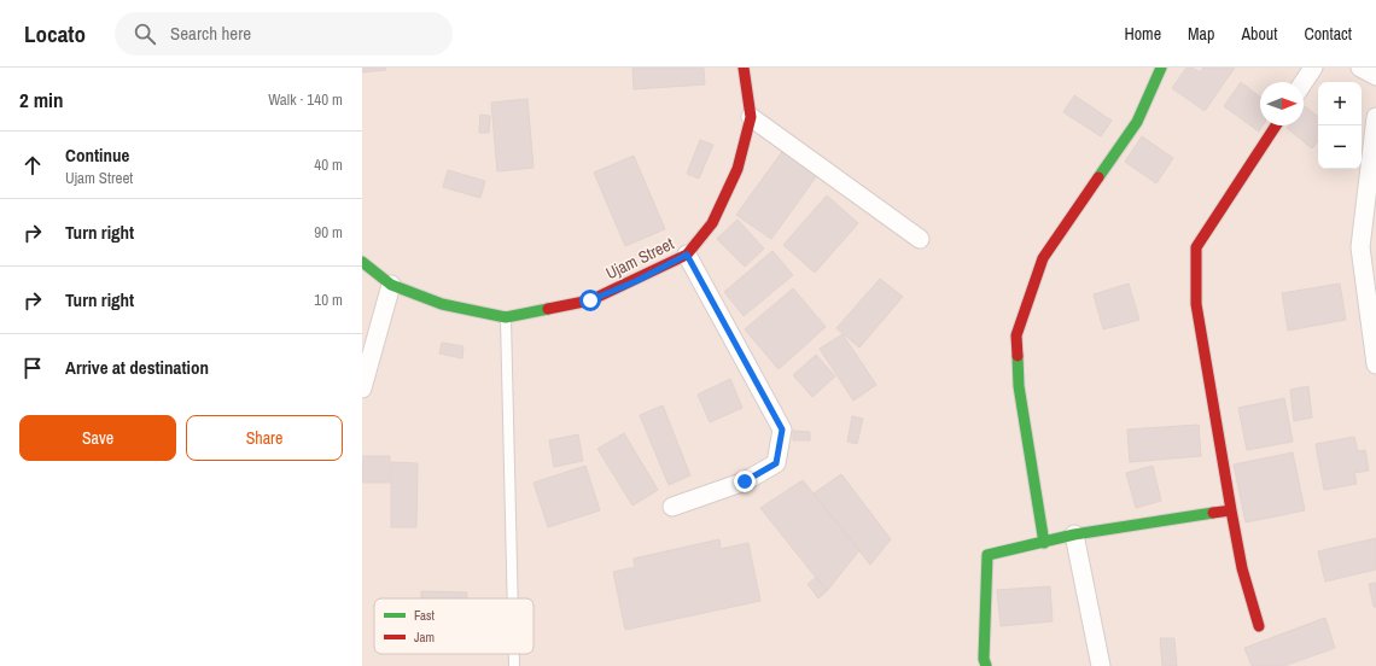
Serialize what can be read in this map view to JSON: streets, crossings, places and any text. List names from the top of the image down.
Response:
{
  "streets": {
    "street": ["Ujam Street"]
  },
  "legend": ["Fast", "Jam"],
  "north": "right",
  "page": {
    "header": "Locato",
    "search": "Search here",
    "nav": [
      "Home",
      "Map",
      "About",
      "Contact"
    ],
    "heading": ["2 min", "Walk · 140 m"],
    "map_buttons": ["+", "−"],
    "list": [
      ["Continue", "Ujam Street", "40 m"],
      ["Turn right", "90 m"],
      ["Turn right", "10 m"],
      "Arrive at destination"
    ],
    "buttons": ["Save", "Share"]
  }
}
